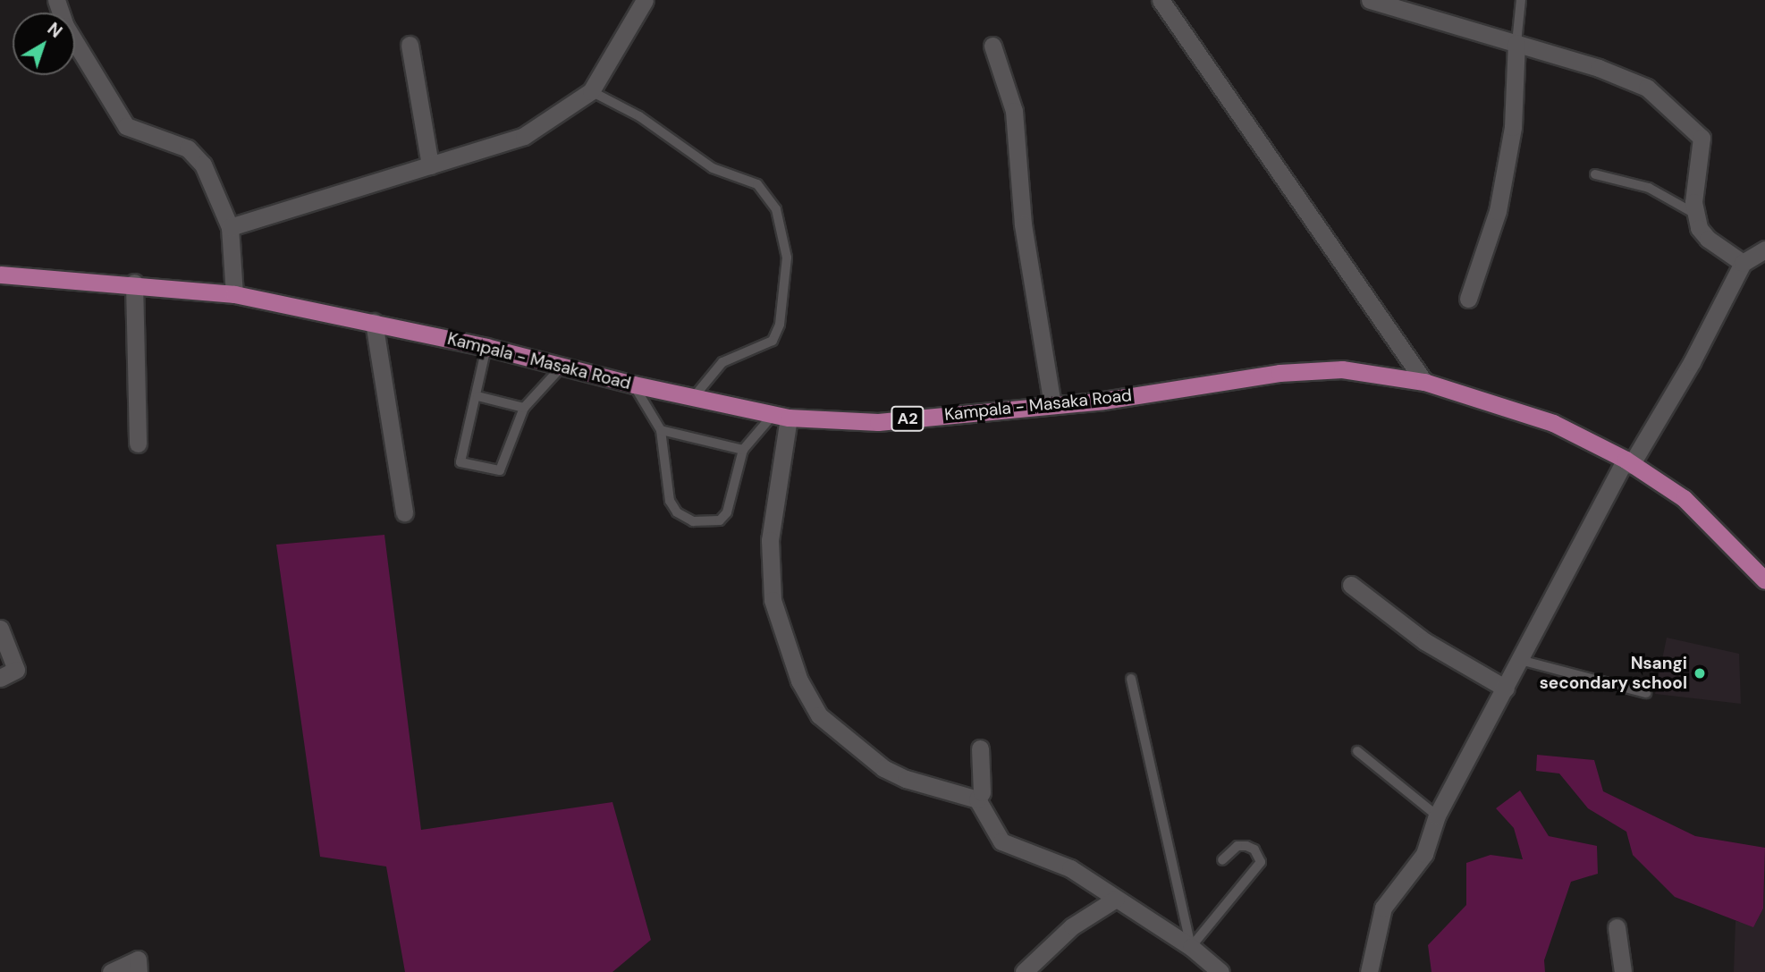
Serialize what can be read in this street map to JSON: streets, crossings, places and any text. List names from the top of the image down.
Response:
{
  "streets": {
    "main road": ["Kampala - Masaka Road", "A2"]
  },
  "places": ["Nsangi secondary school"],
  "north": "top right"
}
